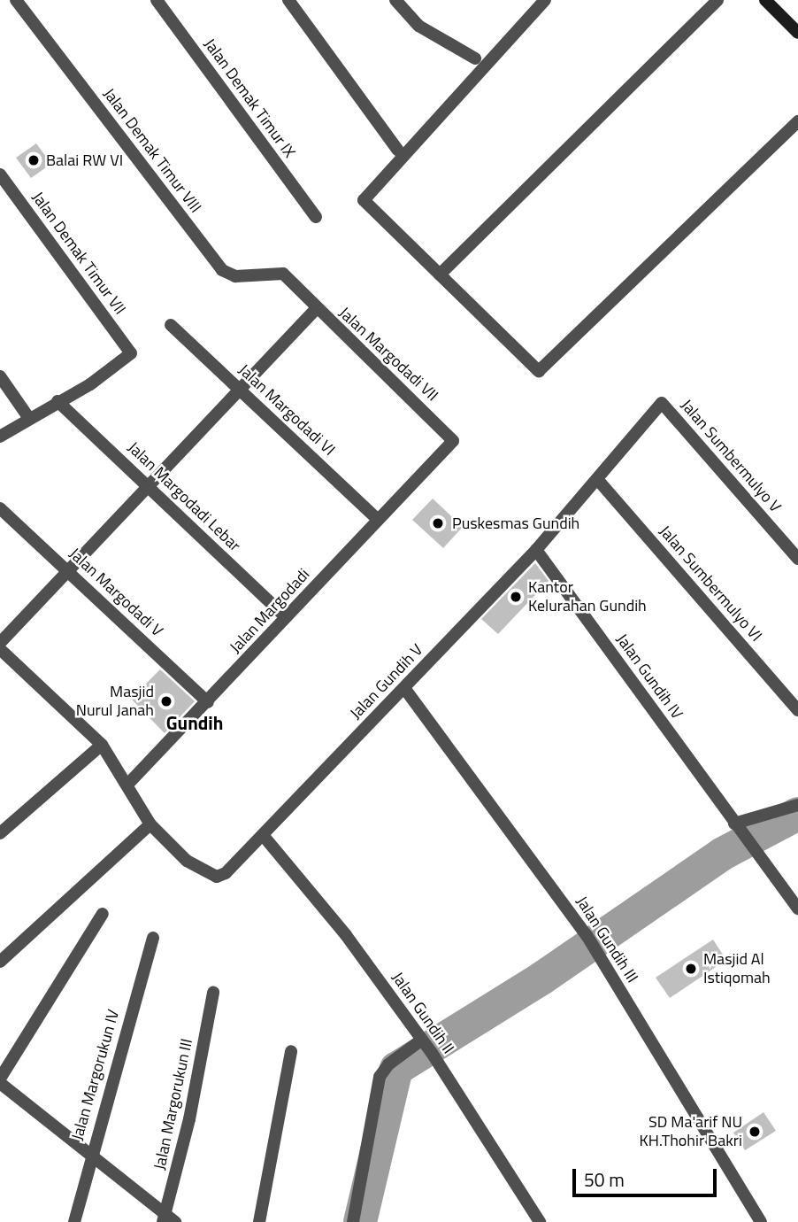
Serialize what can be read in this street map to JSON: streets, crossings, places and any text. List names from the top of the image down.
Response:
{
  "streets": {
    "street": [
      "Jalan Demak Timur IX",
      "Jalan Demak Timur VIII",
      "Jalan Demak Timur VII",
      "Jalan Margodadi VII",
      "Jalan Margodadi VI",
      "Jalan Sumbermulyo V",
      "Jalan Margodadi Lebar",
      "Jalan Sumbermulyo VI",
      "Jalan Margodadi V",
      "Jalan Margodadi",
      "Jalan Gundih IV",
      "Jalan Gundih V",
      "Jalan Gundih III",
      "Jalan Gundih II",
      "Jalan Margorukun IV",
      "Jalan Margorukun III"
    ]
  },
  "crossings": [
    ["Jalan Demak Timur VIII", "Jalan Margodadi VII"],
    ["Jalan Demak Timur VII", "Jalan Margodadi Lebar"],
    ["Jalan Margodadi VII", "Jalan Margodadi"],
    ["Jalan Margodadi VI", "Jalan Margodadi"],
    ["Jalan Sumbermulyo V", "Jalan Gundih V"],
    ["Jalan Margodadi Lebar", "Jalan Margodadi"],
    ["Jalan Sumbermulyo VI", "Jalan Gundih V"],
    ["Jalan Margodadi V", "Jalan Margodadi"],
    ["Jalan Margodadi", "Jalan Gundih V"],
    ["Jalan Gundih IV", "Jalan Gundih V"],
    ["Jalan Gundih V", "Jalan Gundih III"],
    ["Jalan Gundih V", "Jalan Gundih II"]
  ],
  "districts": ["Gundih"],
  "places": [
    "Balai RW VI",
    "Puskesmas Gundih",
    "Kantor Kelurahan Gundih",
    "Masjid Nurul Janah",
    "Masjid Al Istiqomah",
    "SD Ma'arif NU KH.Thohir Bakri"
  ],
  "scale_bar": "50 m"
}
